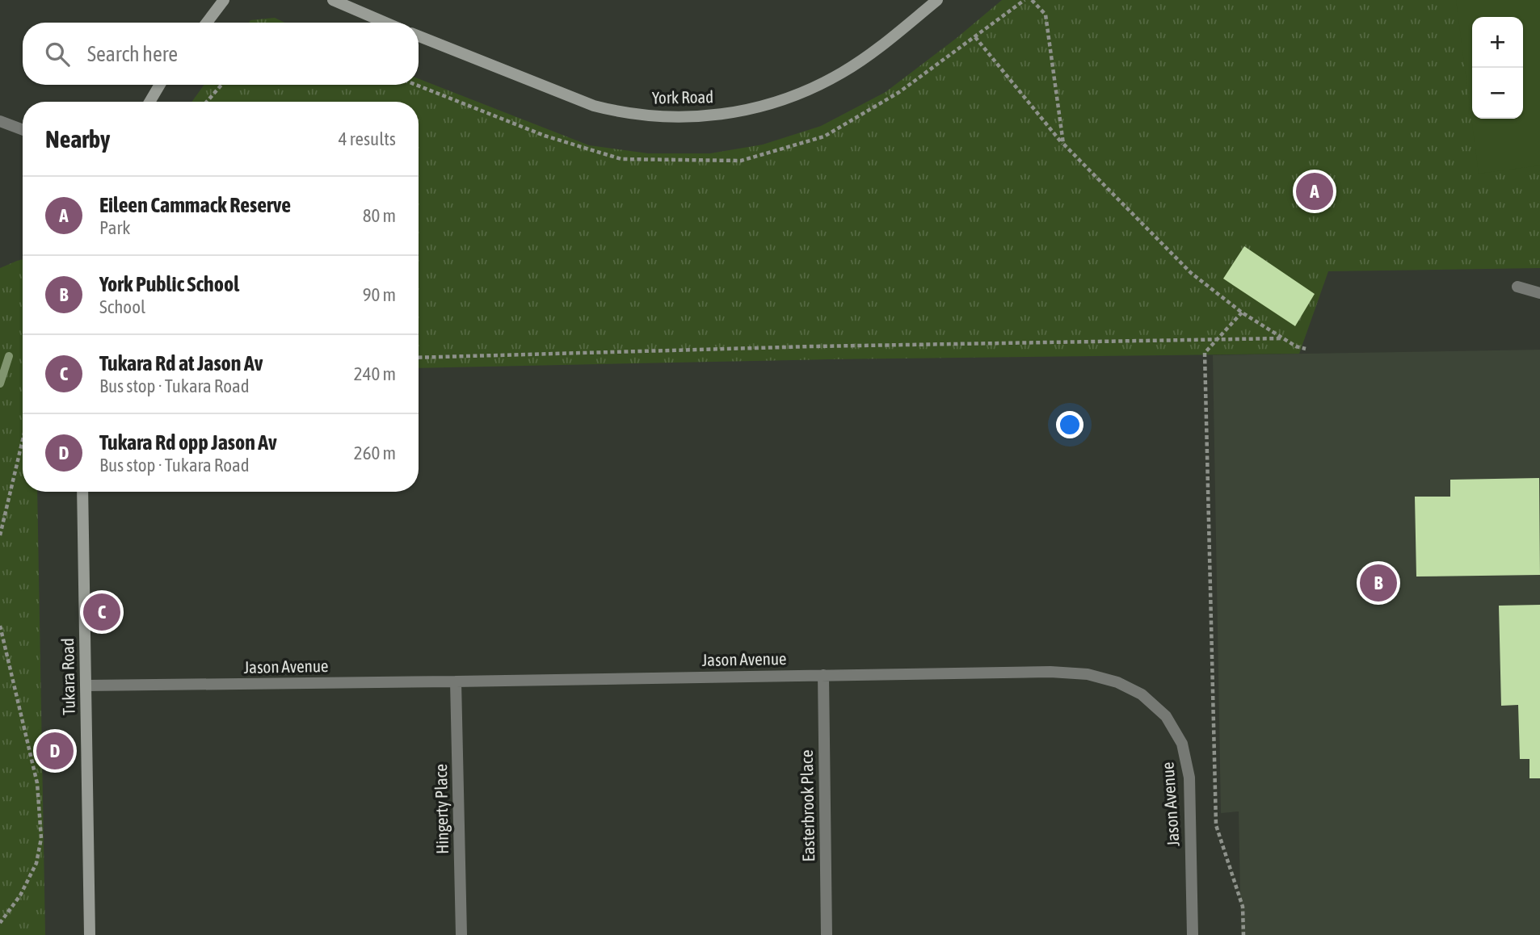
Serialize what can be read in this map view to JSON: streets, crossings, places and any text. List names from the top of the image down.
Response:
{
  "streets": {
    "street": [
      "York Road",
      "Jason Avenue",
      "Tukara Road",
      "Easterbrook Place",
      "Hingerty Place"
    ]
  },
  "crossings": [
    ["Jason Avenue", "Tukara Road"],
    ["Jason Avenue", "Easterbrook Place"],
    ["Jason Avenue", "Hingerty Place"]
  ],
  "page": {
    "map_buttons": ["+", "−"],
    "search": "Search here",
    "heading": ["Nearby", "4 results"],
    "pins": [
      "A",
      "B",
      "C",
      "D"
    ],
    "list": [
      {
        "mark": "A",
        "name": "Eileen Cammack Reserve",
        "note": "Park",
        "value": "80 m"
      },
      {
        "mark": "B",
        "name": "York Public School",
        "note": "School",
        "value": "90 m"
      },
      {
        "mark": "C",
        "name": "Tukara Rd at Jason Av",
        "note": "Bus stop · Tukara Road",
        "value": "240 m"
      },
      {
        "mark": "D",
        "name": "Tukara Rd opp Jason Av",
        "note": "Bus stop · Tukara Road",
        "value": "260 m"
      }
    ]
  }
}
